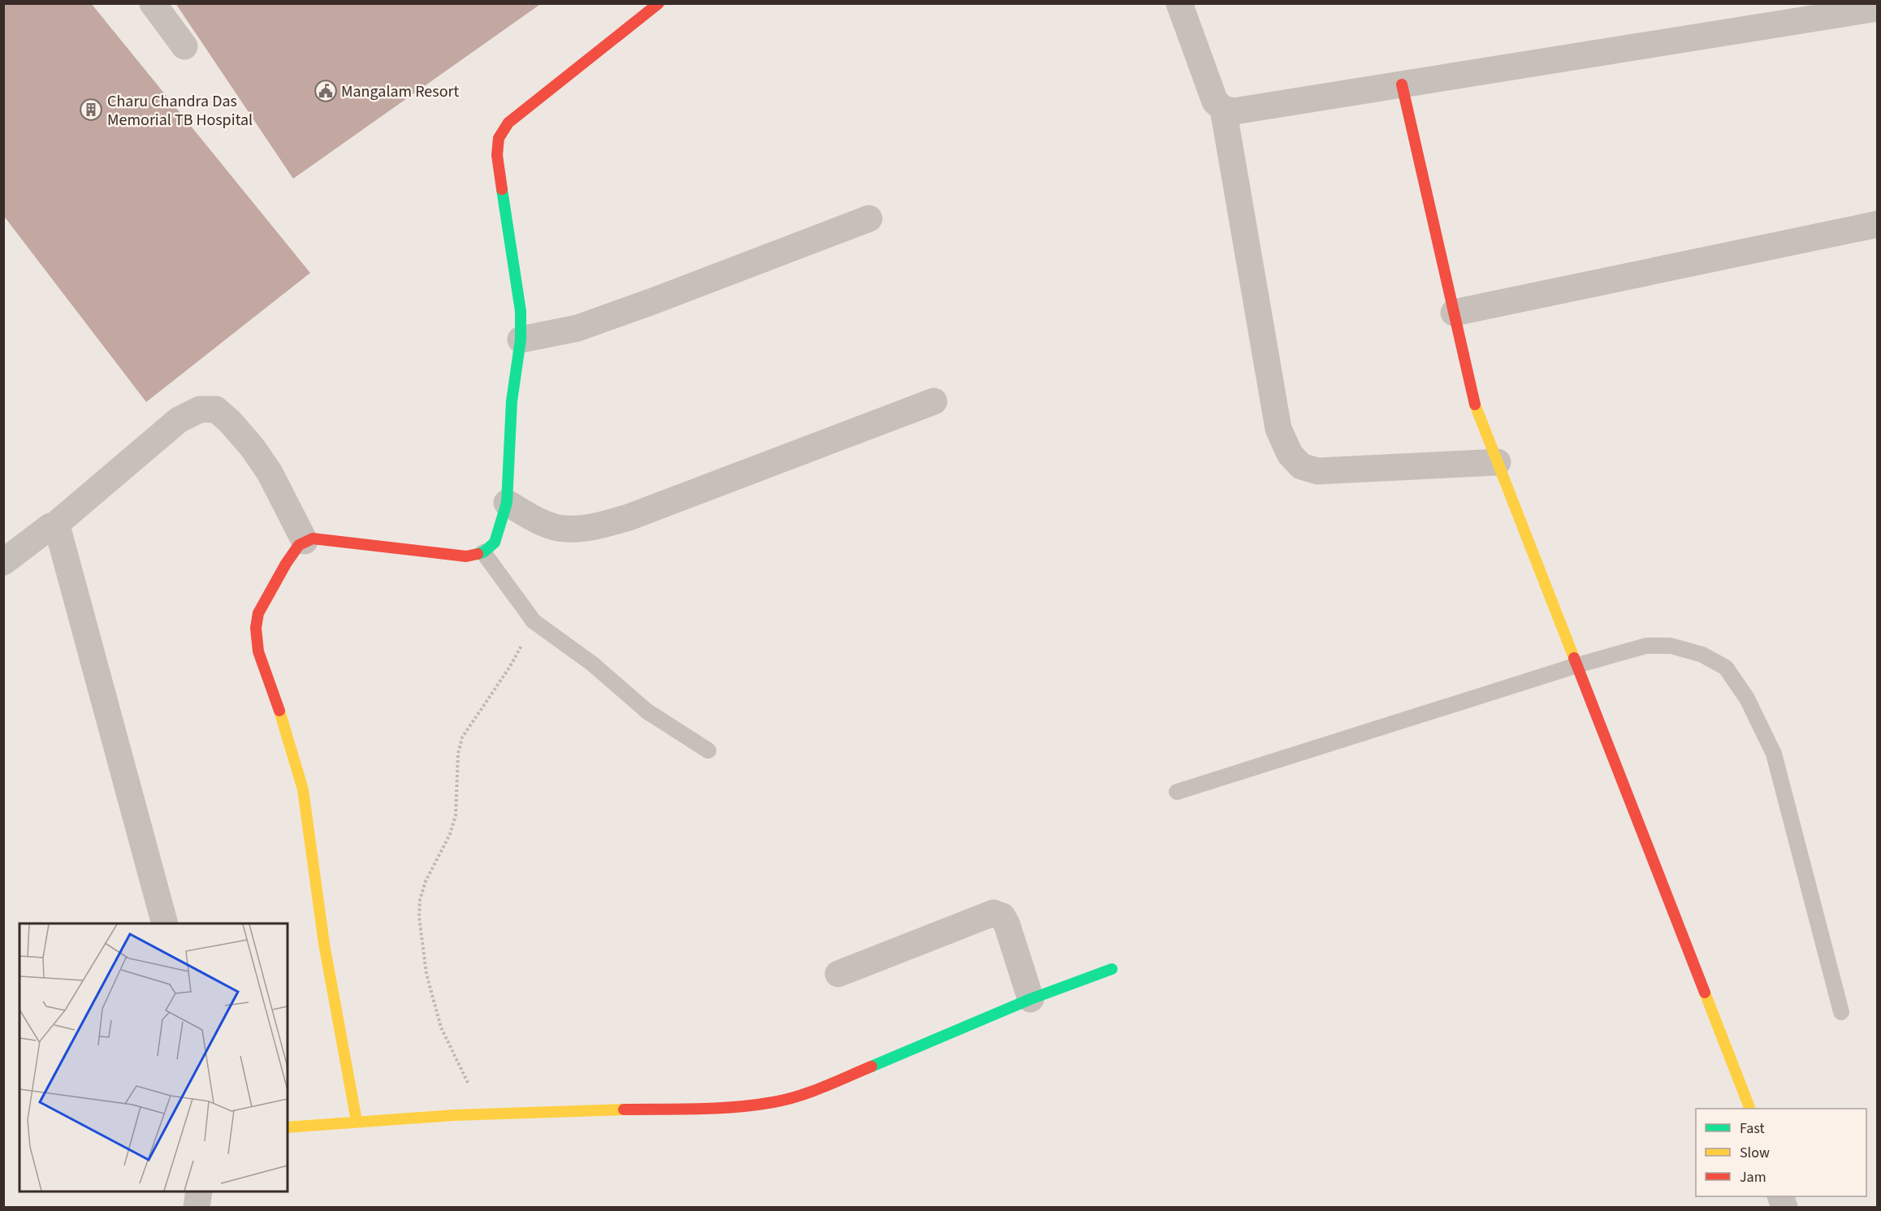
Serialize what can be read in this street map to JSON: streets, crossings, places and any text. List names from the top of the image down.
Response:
{
  "places": {
    "public building": ["Mangalam Resort"],
    "building": ["Charu Chandra Das Memorial TB Hospital"]
  },
  "legend": ["Fast", "Slow", "Jam"]
}
